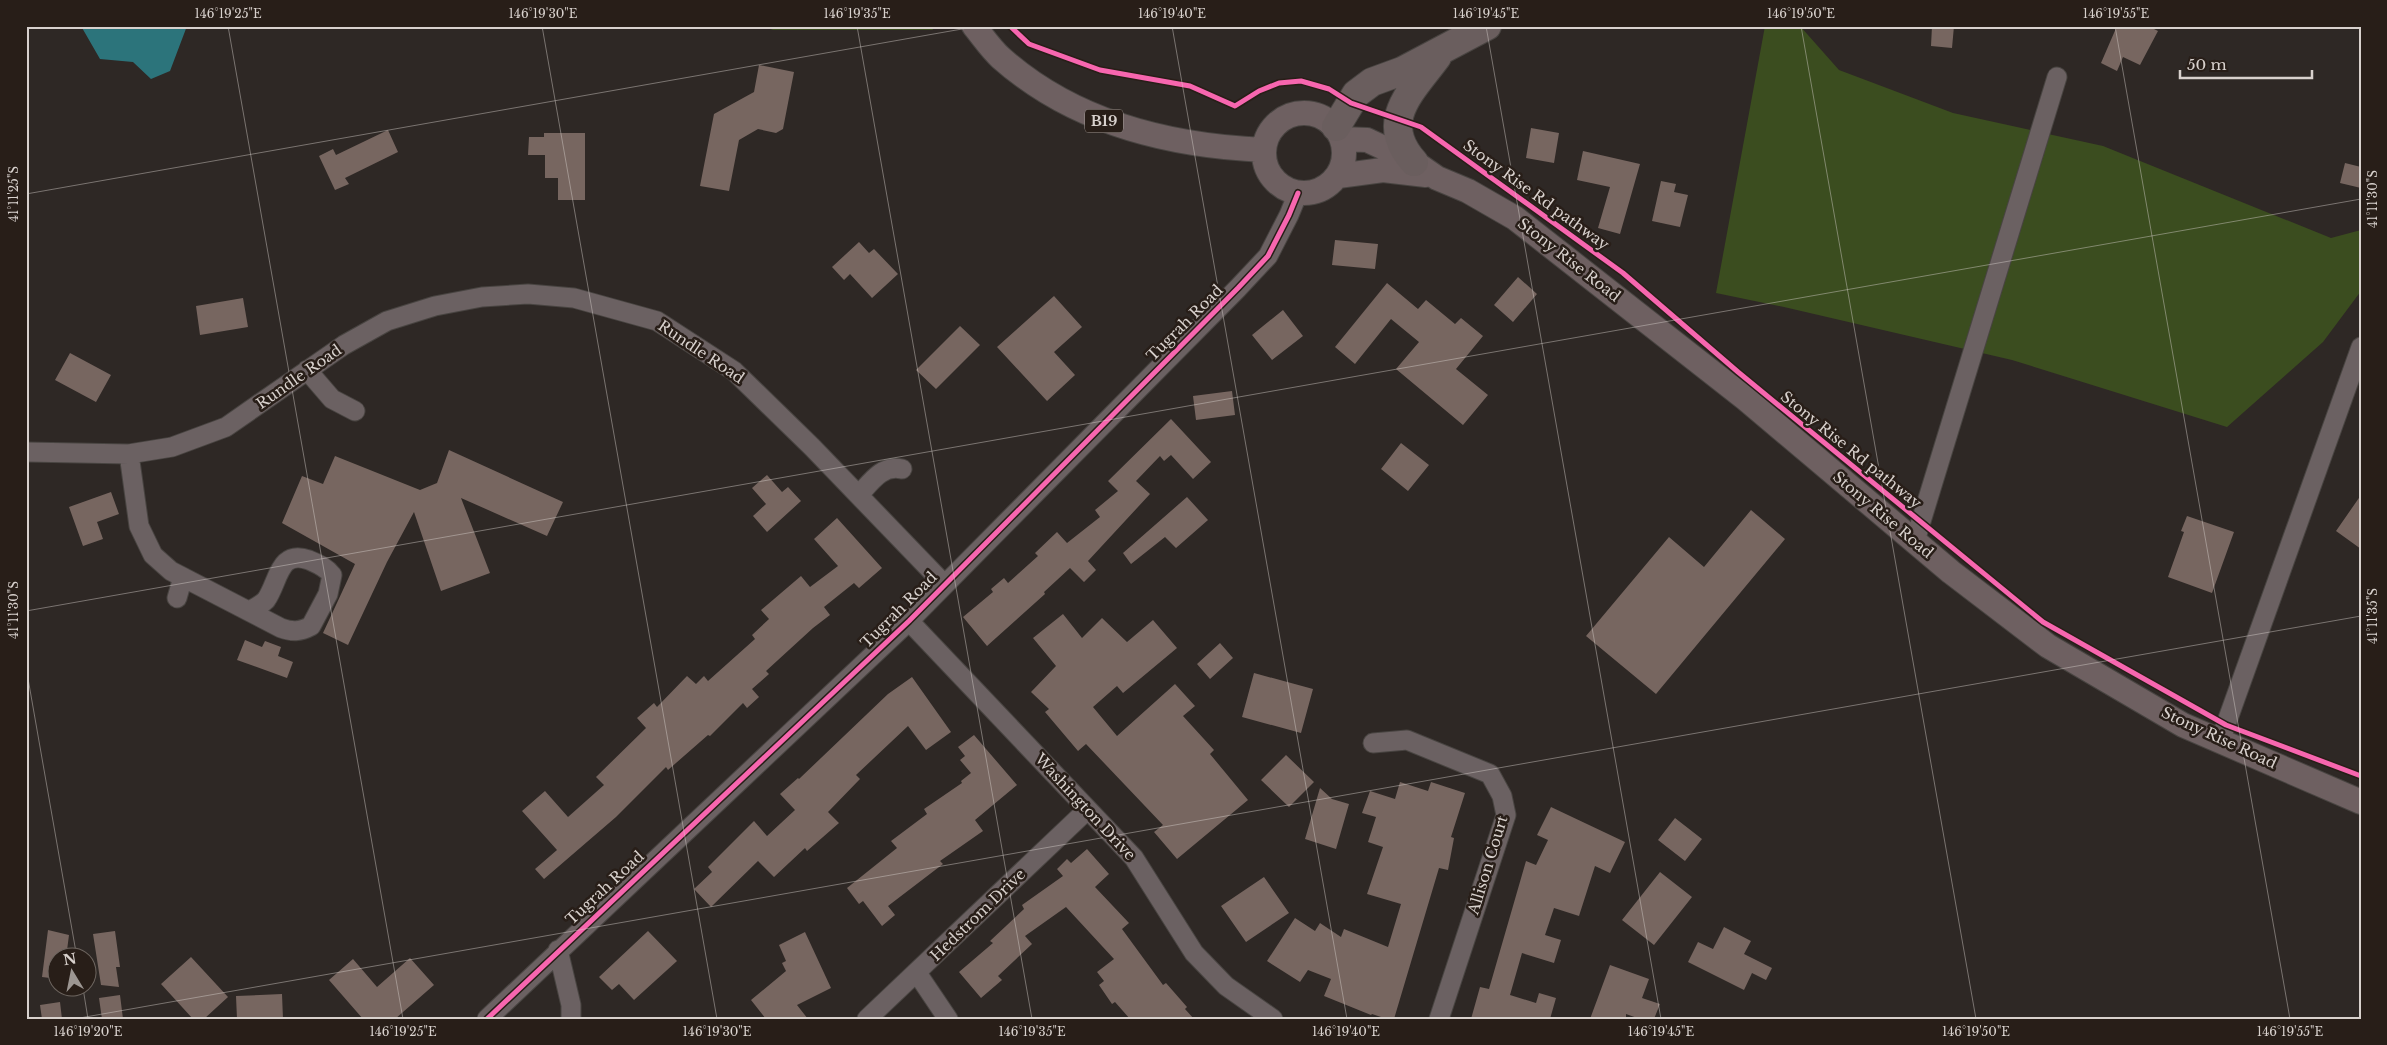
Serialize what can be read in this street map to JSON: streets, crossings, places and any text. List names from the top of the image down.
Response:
{
  "streets": {
    "main road": ["B19", "Stony Rise Road"],
    "street": [
      "Tugrah Road",
      "Rundle Road",
      "Washington Drive",
      "Allison Court",
      "Hedstrom Drive"
    ],
    "cycle path": ["Stony Rise Rd pathway"]
  },
  "crossings": [
    ["B19", "Stony Rise Road"],
    ["B19", "Tugrah Road"],
    ["Stony Rise Road", "Tugrah Road"],
    ["Tugrah Road", "Rundle Road"],
    ["Tugrah Road", "Washington Drive"],
    ["Washington Drive", "Hedstrom Drive"]
  ],
  "scale_bar": "50 m",
  "north": "top",
  "coordinates": [
    "146°19'25\"E",
    "146°19'30\"E",
    "146°19'35\"E",
    "146°19'40\"E",
    "146°19'45\"E",
    "146°19'50\"E",
    "146°19'55\"E",
    "41°11'25\"S",
    "41°11'30\"S",
    "41°11'35\"S",
    "146°19'20\"E"
  ]
}
